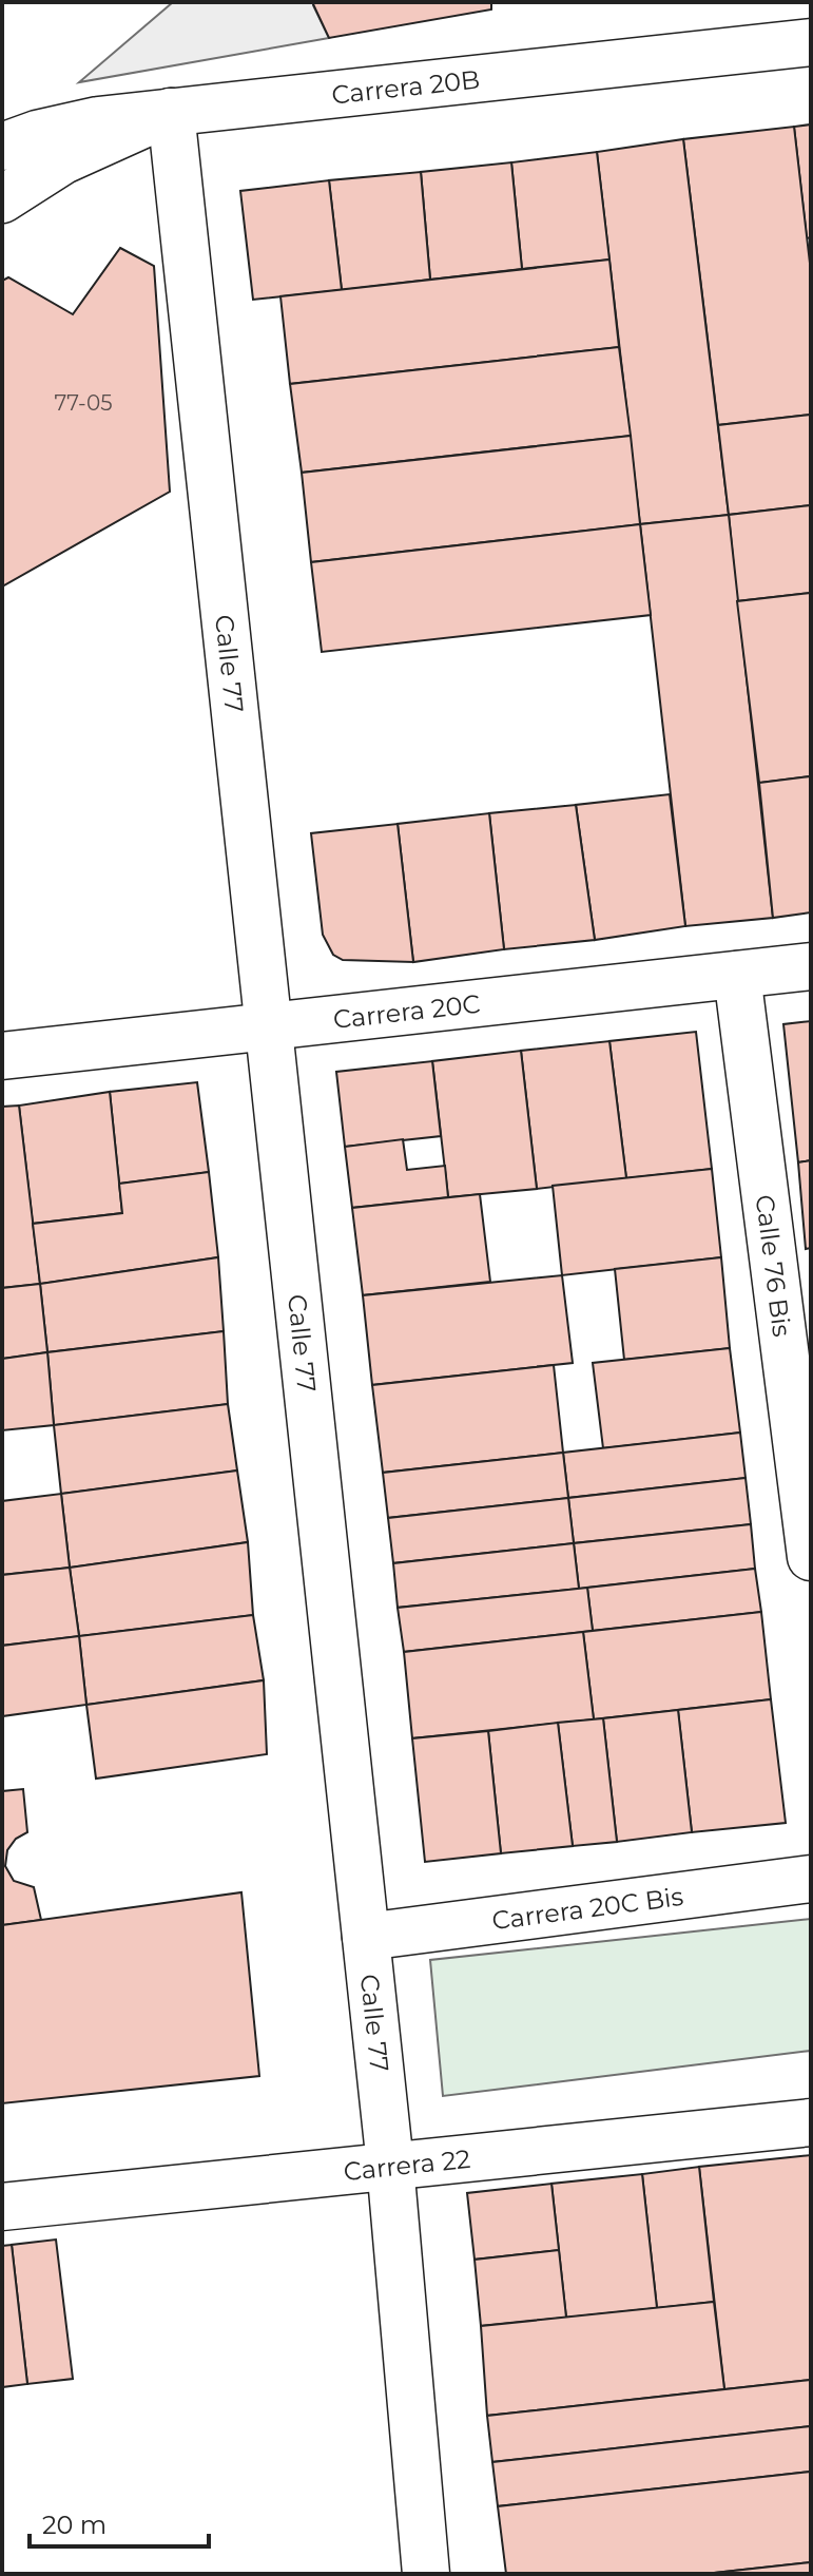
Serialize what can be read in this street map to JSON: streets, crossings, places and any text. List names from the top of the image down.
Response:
{
  "streets": {
    "main road": [
      "Carrera 20B",
      "Calle 77",
      "Carrera 20C",
      "Calle 76 Bis",
      "Carrera 20C Bis",
      "Carrera 22"
    ]
  },
  "crossings": [
    ["Carrera 20B", "Calle 77"],
    ["Calle 77", "Carrera 20C"],
    ["Calle 77", "Carrera 20C Bis"],
    ["Calle 77", "Carrera 22"],
    ["Carrera 20C", "Calle 76 Bis"]
  ],
  "house_numbers": ["77-05"],
  "scale_bar": "20 m"
}
